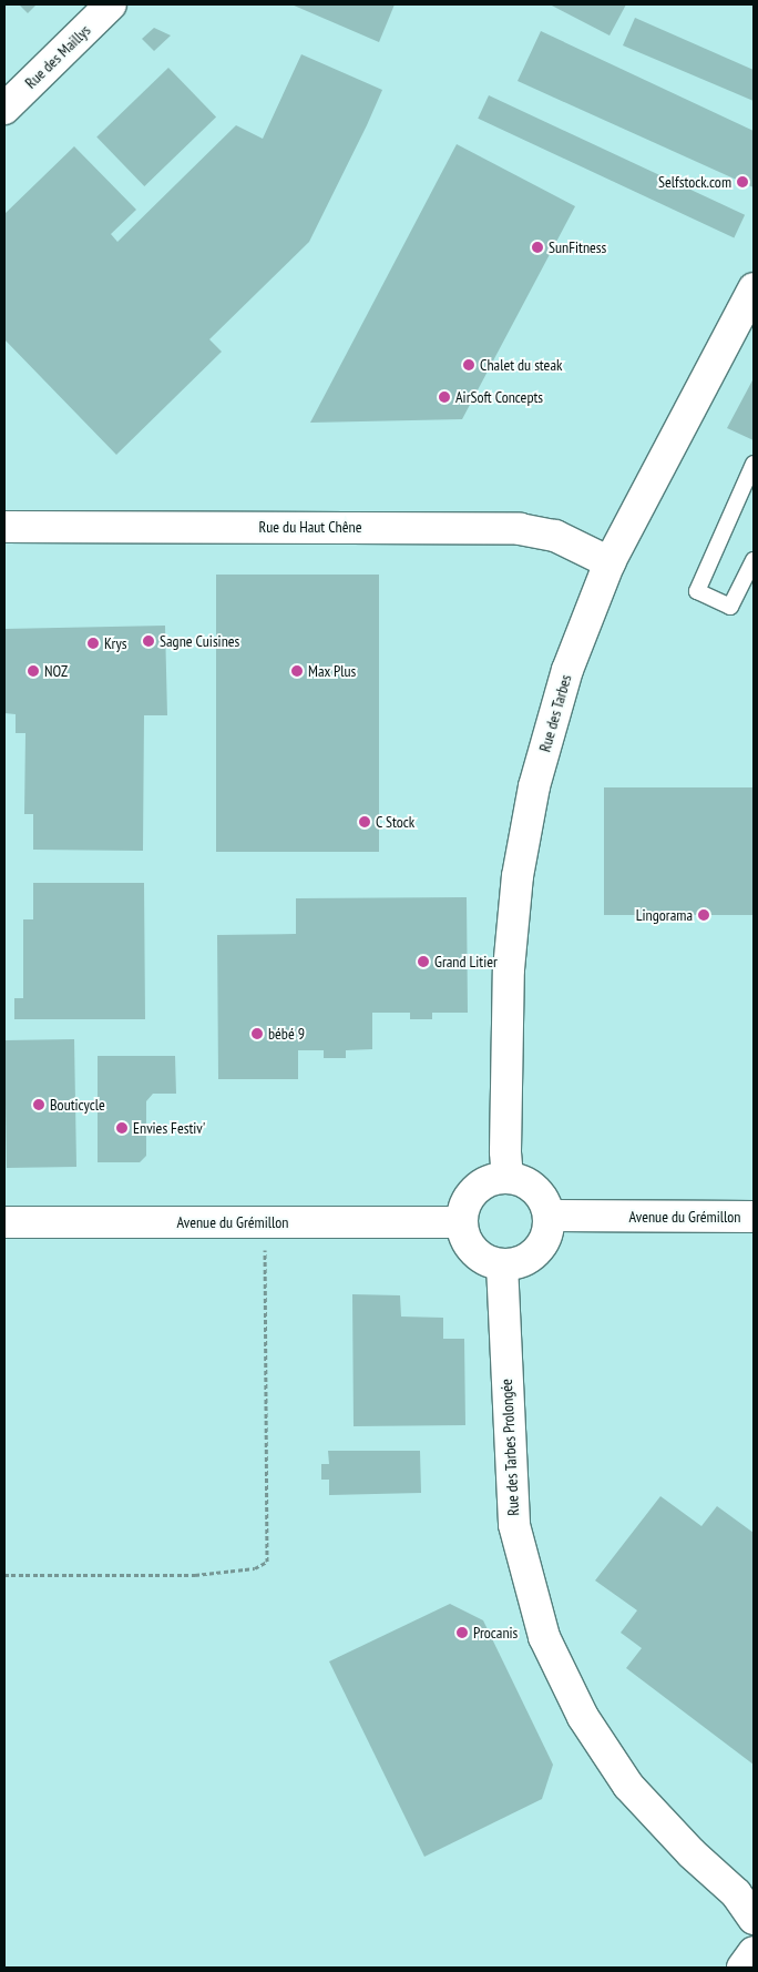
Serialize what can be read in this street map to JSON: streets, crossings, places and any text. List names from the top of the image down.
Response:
{
  "streets": {
    "street": [
      "Rue des Maillys",
      "Rue du Haut Chêne",
      "Rue des Tarbes",
      "Avenue du Grémillon",
      "Rue des Tarbes Prolongée"
    ]
  },
  "crossings": [
    ["Rue du Haut Chêne", "Rue des Tarbes"],
    ["Rue des Tarbes", "Avenue du Grémillon"],
    ["Rue des Tarbes", "Rue des Tarbes Prolongée"],
    ["Avenue du Grémillon", "Rue des Tarbes Prolongée"]
  ],
  "places": [
    "Selfstock.com",
    "SunFitness",
    "Chalet du steak",
    "AirSoft Concepts",
    "Sagne Cuisines",
    "Krys",
    "NOZ",
    "Max Plus",
    "C Stock",
    "Lingorama",
    "Grand Litier",
    "bébé 9",
    "Bouticycle",
    "Envies Festiv'",
    "Procanis"
  ]
}
